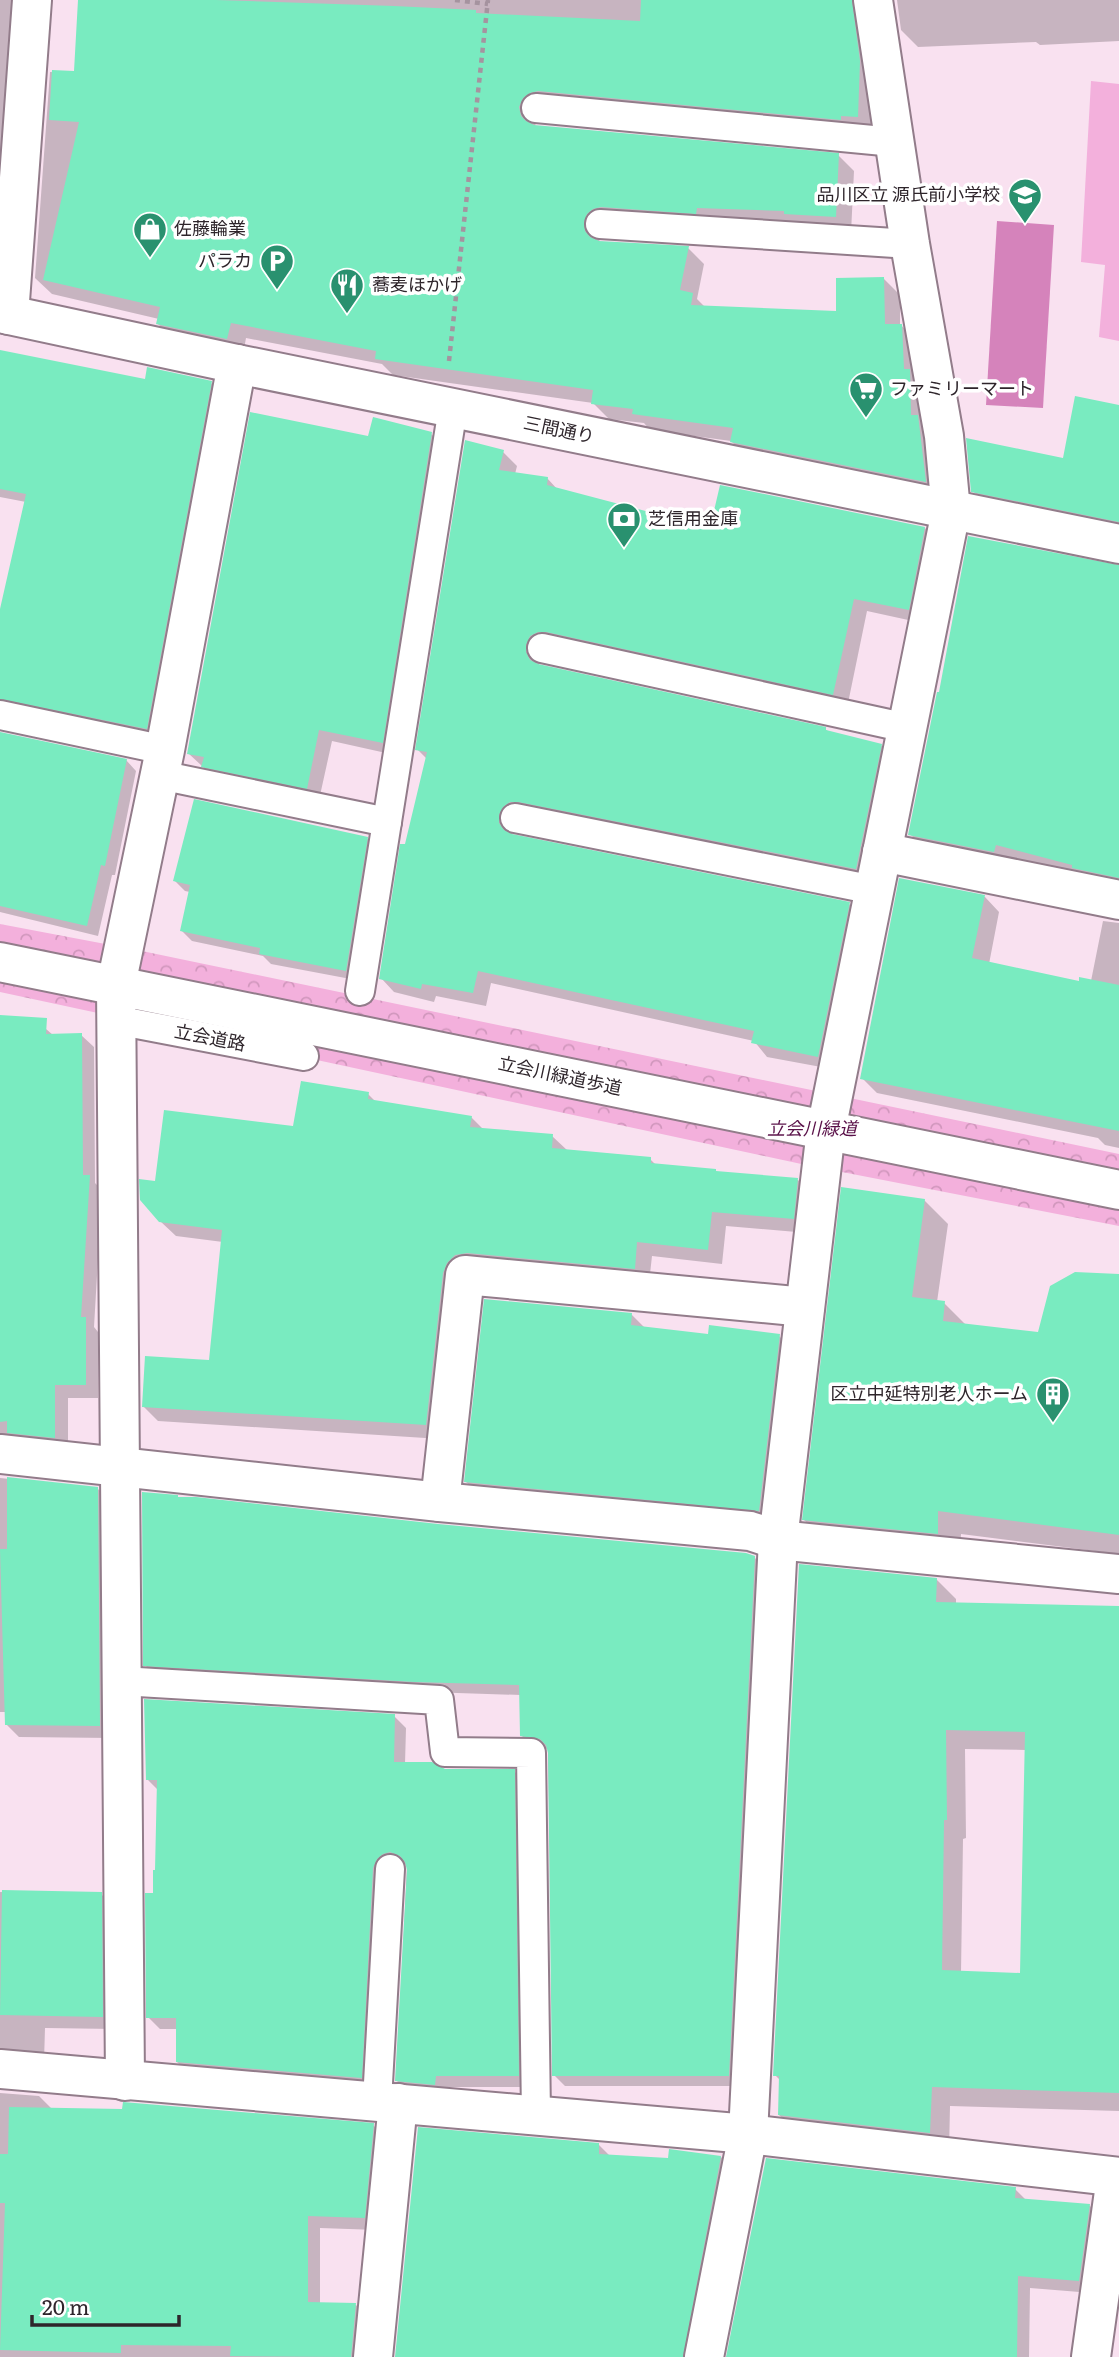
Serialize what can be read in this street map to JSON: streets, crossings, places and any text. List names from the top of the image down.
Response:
{
  "streets": {
    "street": ["三間通り", "立会川緑道歩道"],
    "lane": ["立会道路"]
  },
  "crossings": [
    ["立会道路", "立会川緑道歩道"]
  ],
  "parks": ["立会川緑道"],
  "places": {
    "school or university": ["品川区立 源氏前小学校"],
    "shop": ["佐藤輪業"],
    "parking": ["パラカ"],
    "restaurant": ["蕎麦ほかげ"],
    "supermarket": ["ファミリーマート"],
    "bank": ["芝信用金庫"],
    "building": ["区立中延特別老人ホーム"]
  },
  "scale_bar": "20 m"
}
